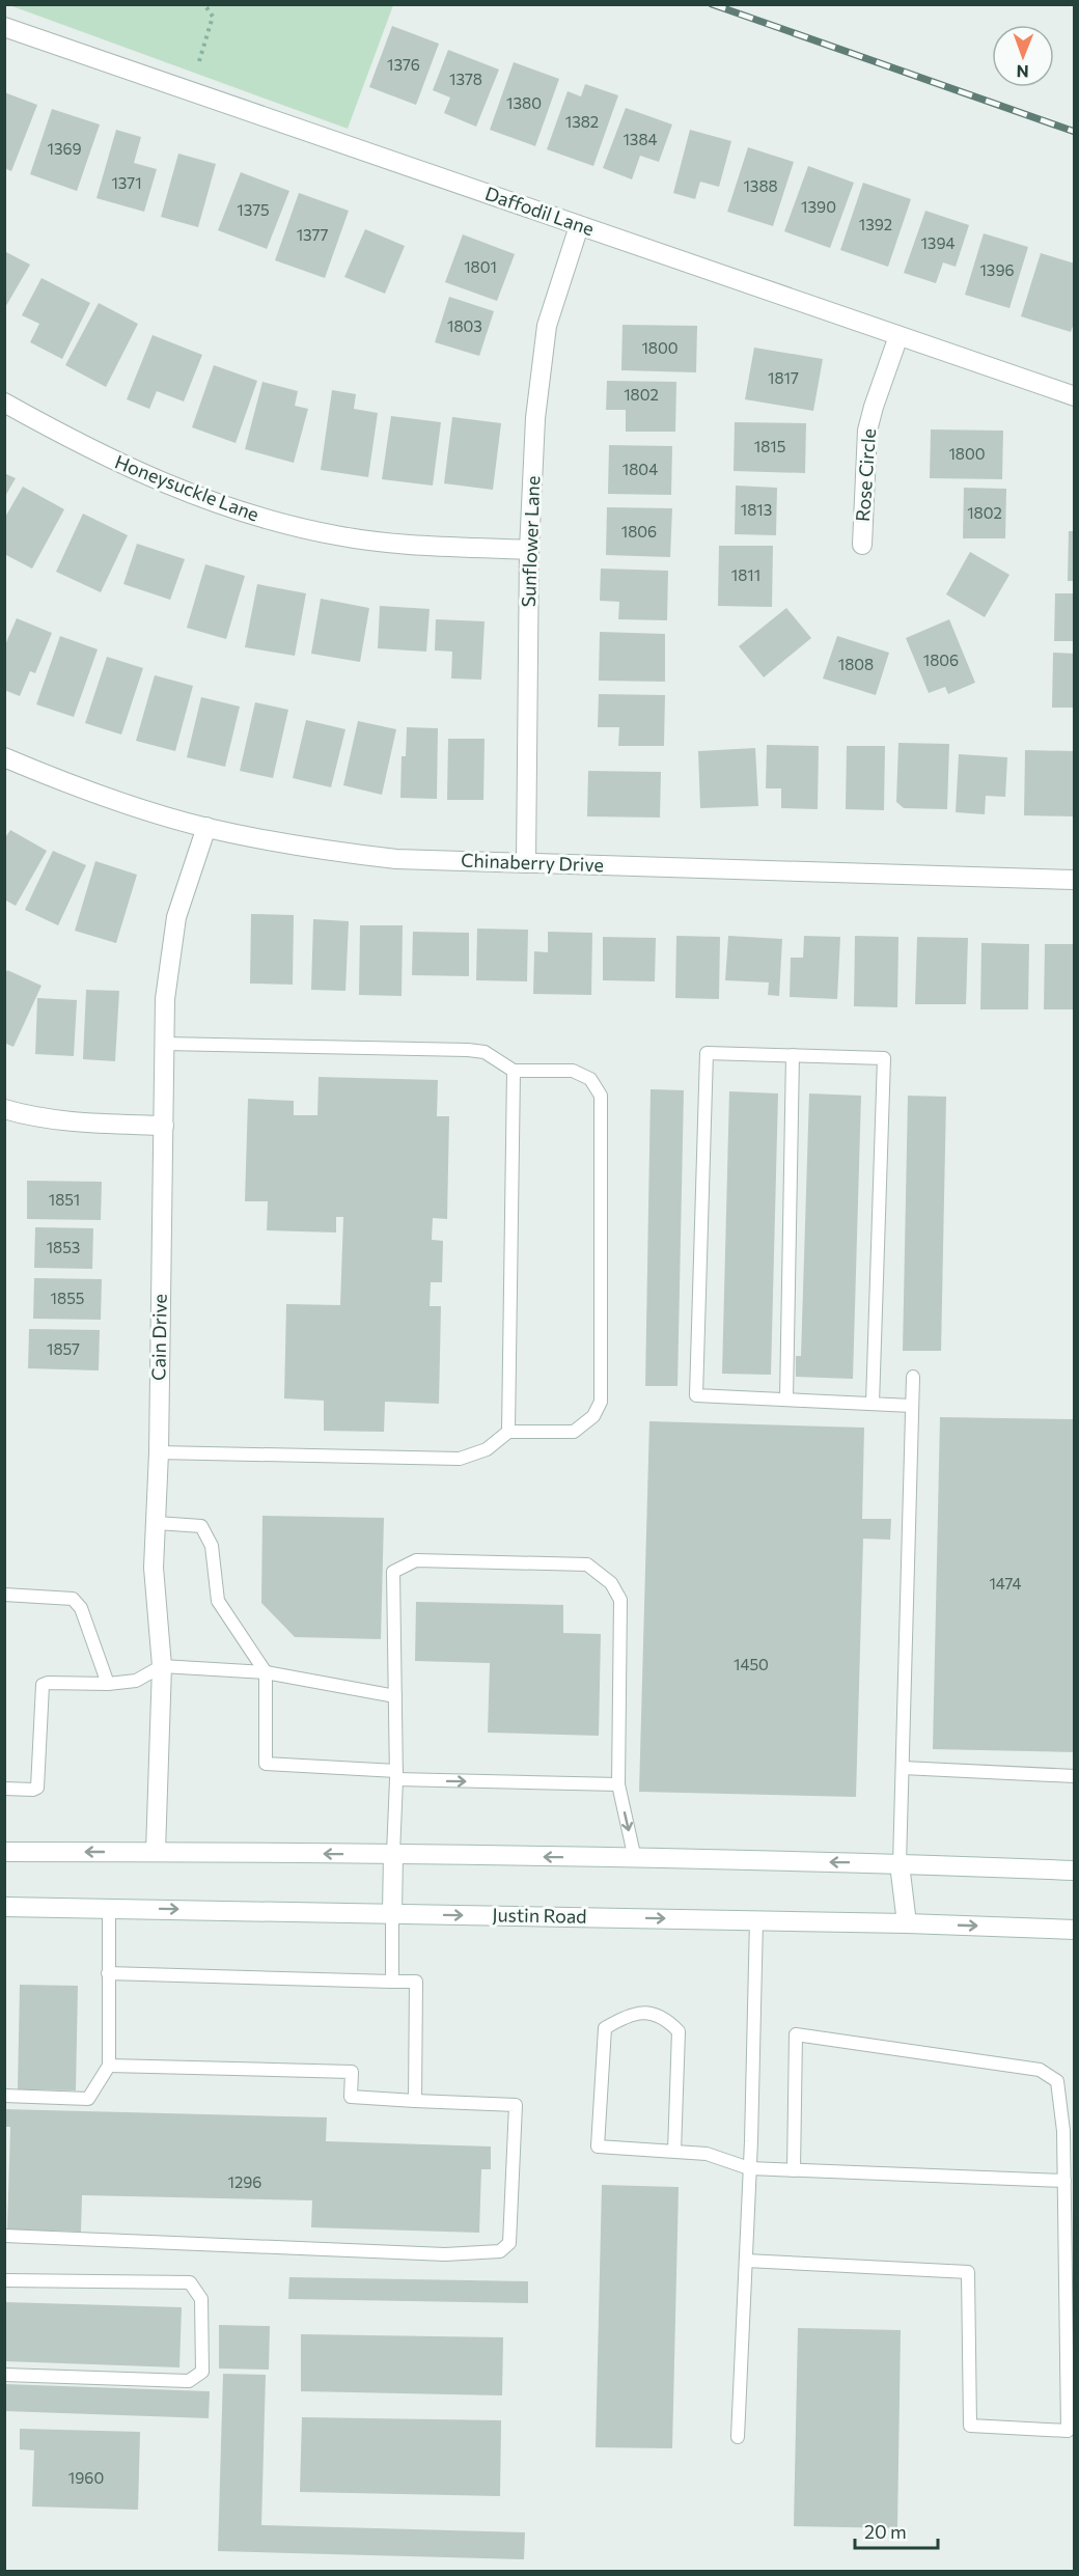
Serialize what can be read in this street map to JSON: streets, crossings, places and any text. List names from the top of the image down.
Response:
{
  "streets": {
    "street": [
      "Daffodil Lane",
      "Rose Circle",
      "Honeysuckle Lane",
      "Sunflower Lane",
      "Chinaberry Drive",
      "Cain Drive",
      "Justin Road"
    ]
  },
  "crossings": [
    ["Daffodil Lane", "Rose Circle"],
    ["Daffodil Lane", "Sunflower Lane"],
    ["Honeysuckle Lane", "Sunflower Lane"],
    ["Sunflower Lane", "Chinaberry Drive"],
    ["Chinaberry Drive", "Cain Drive"]
  ],
  "house_numbers": [
    "1376",
    "1378",
    "1380",
    "1382",
    "1384",
    "1369",
    "1371",
    "1388",
    "1390",
    "1375",
    "1392",
    "1377",
    "1394",
    "1801",
    "1396",
    "1803",
    "1800",
    "1817",
    "1802",
    "1815",
    "1800",
    "1804",
    "1813",
    "1802",
    "1806",
    "1811",
    "1806",
    "1808",
    "1851",
    "1853",
    "1855",
    "1857",
    "1474",
    "1450",
    "1296",
    "1960"
  ],
  "scale_bar": "20 m",
  "north": "bottom"
}
